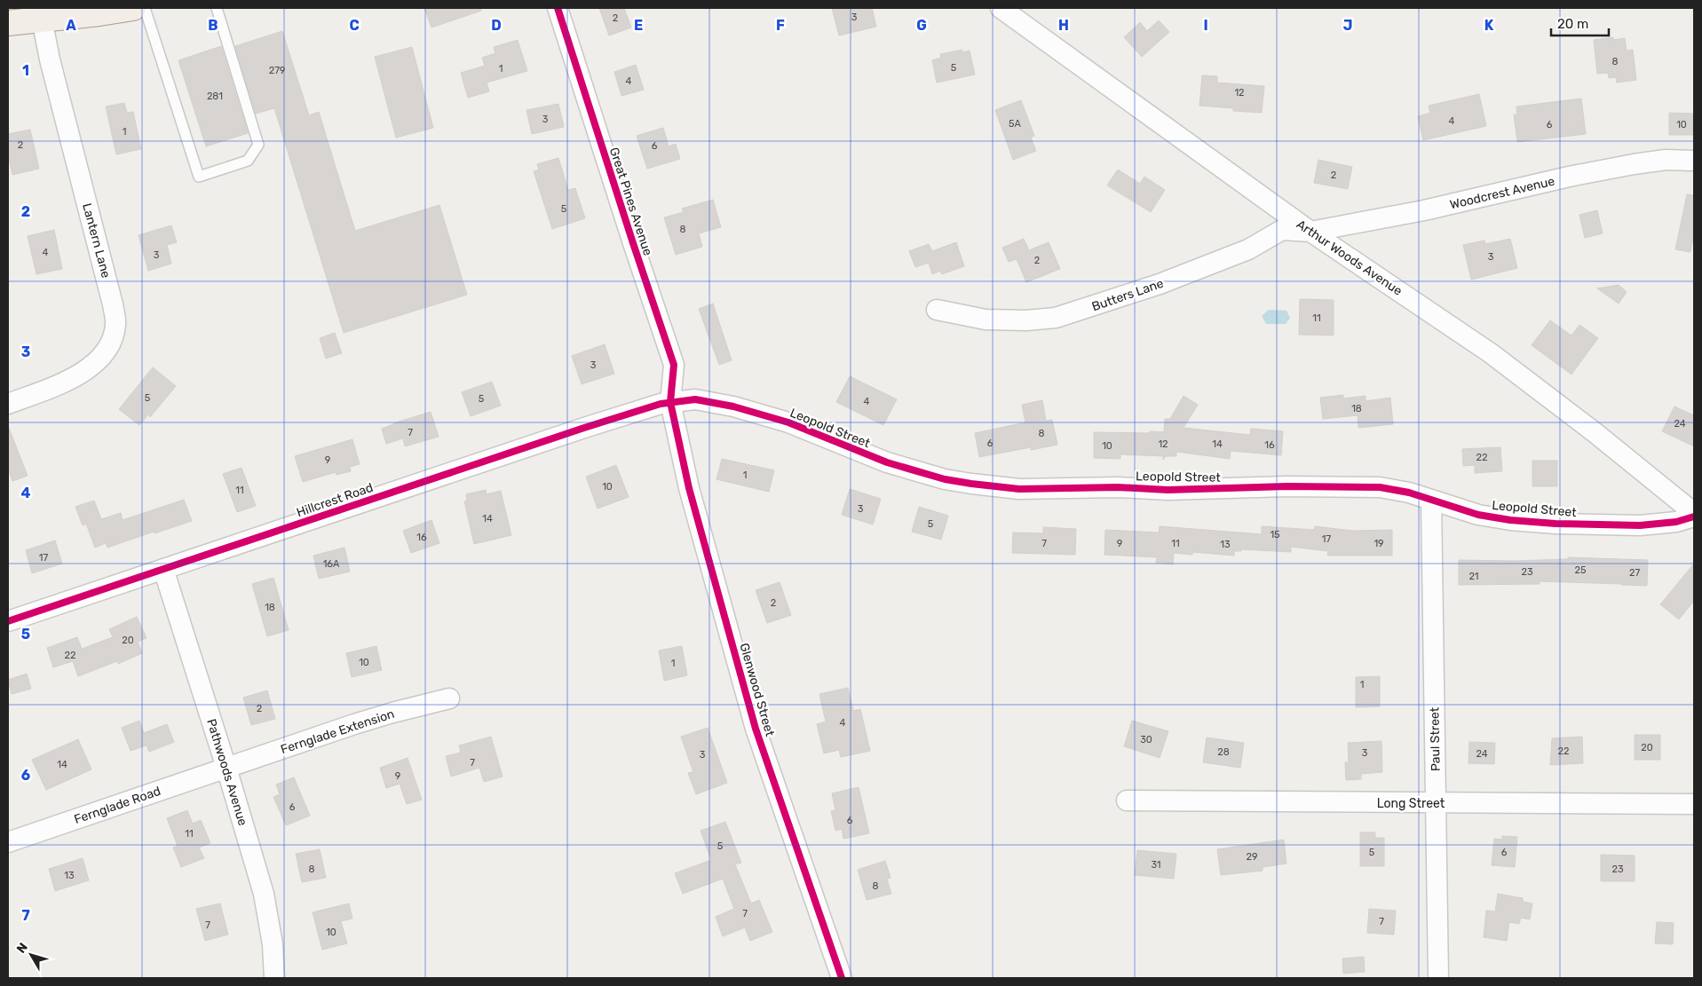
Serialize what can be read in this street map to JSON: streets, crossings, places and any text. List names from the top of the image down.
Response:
{
  "streets": {
    "street": [
      "Woodcrest Avenue",
      "Great Pines Avenue",
      "Lantern Lane",
      "Arthur Woods Avenue",
      "Butters Lane",
      "Leopold Street",
      "Hillcrest Road",
      "Glenwood Street",
      "Fernglade Extension",
      "Paul Street",
      "Pathwoods Avenue",
      "Long Street",
      "Fernglade Road"
    ]
  },
  "crossings": [
    ["Woodcrest Avenue", "Arthur Woods Avenue"],
    ["Woodcrest Avenue", "Butters Lane"],
    ["Great Pines Avenue", "Leopold Street"],
    ["Great Pines Avenue", "Hillcrest Road"],
    ["Great Pines Avenue", "Glenwood Street"],
    ["Arthur Woods Avenue", "Butters Lane"],
    ["Leopold Street", "Hillcrest Road"],
    ["Leopold Street", "Glenwood Street"],
    ["Leopold Street", "Paul Street"],
    ["Hillcrest Road", "Glenwood Street"],
    ["Hillcrest Road", "Pathwoods Avenue"],
    ["Fernglade Extension", "Pathwoods Avenue"],
    ["Fernglade Extension", "Fernglade Road"],
    ["Paul Street", "Long Street"],
    ["Pathwoods Avenue", "Fernglade Road"]
  ],
  "house_numbers": [
    "3",
    "2",
    "8",
    "5",
    "1",
    "279",
    "4",
    "12",
    "281",
    "3",
    "4",
    "5A",
    "6",
    "10",
    "1",
    "2",
    "6",
    "2",
    "5",
    "8",
    "4",
    "3",
    "3",
    "2",
    "11",
    "3",
    "5",
    "5",
    "4",
    "18",
    "24",
    "7",
    "8",
    "6",
    "12",
    "14",
    "16",
    "10",
    "22",
    "9",
    "1",
    "10",
    "11",
    "3",
    "14",
    "5",
    "15",
    "16",
    "17",
    "7",
    "9",
    "11",
    "19",
    "13",
    "17",
    "16A",
    "25",
    "23",
    "27",
    "21",
    "2",
    "18",
    "20",
    "22",
    "10",
    "1",
    "1",
    "2",
    "4",
    "30",
    "20",
    "22",
    "28",
    "3",
    "24",
    "3",
    "7",
    "14",
    "9",
    "6",
    "6",
    "11",
    "5",
    "5",
    "6",
    "29",
    "31",
    "8",
    "23",
    "13",
    "8",
    "7",
    "7",
    "7",
    "10"
  ],
  "scale_bar": "20 m",
  "north": "top left",
  "grid": {
    "columns": [
      "A",
      "B",
      "C",
      "D",
      "E",
      "F",
      "G",
      "H",
      "I",
      "J",
      "K"
    ],
    "rows": [
      "1",
      "2",
      "3",
      "4",
      "5",
      "6",
      "7"
    ]
  }
}
